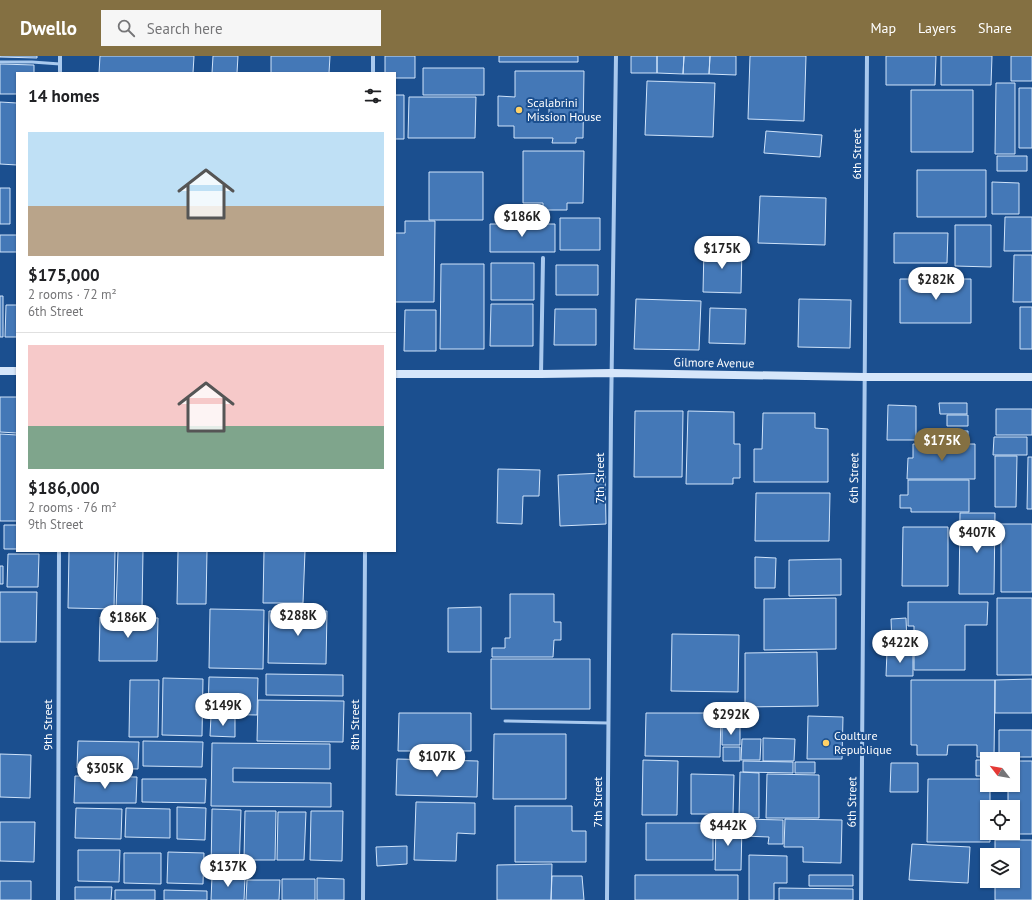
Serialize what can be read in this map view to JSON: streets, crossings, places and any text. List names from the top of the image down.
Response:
{
  "streets": {
    "main road": ["Gilmore Avenue"],
    "street": [
      "6th Street",
      "7th Street",
      "9th Street",
      "8th Street"
    ]
  },
  "crossings": [
    ["6th Street", "Gilmore Avenue"],
    ["Gilmore Avenue", "7th Street"]
  ],
  "places": ["Scalabrini Mission House", "Coulture Republique"],
  "north": "top left",
  "page": {
    "header": "Dwello",
    "search": "Search here",
    "nav": ["Map", "Layers", "Share"],
    "heading": "14 homes",
    "list": [
      {
        "name": "$175,000",
        "note": "2 rooms · 72 m² · 6th Street"
      },
      {
        "name": "$186,000",
        "note": "2 rooms · 76 m² · 9th Street"
      }
    ],
    "price": [
      "$186K",
      "$175K",
      "$282K",
      "$175K",
      "$407K",
      "$288K",
      "$186K",
      "$422K",
      "$149K",
      "$292K",
      "$107K",
      "$305K",
      "$442K",
      "$137K"
    ]
  }
}
